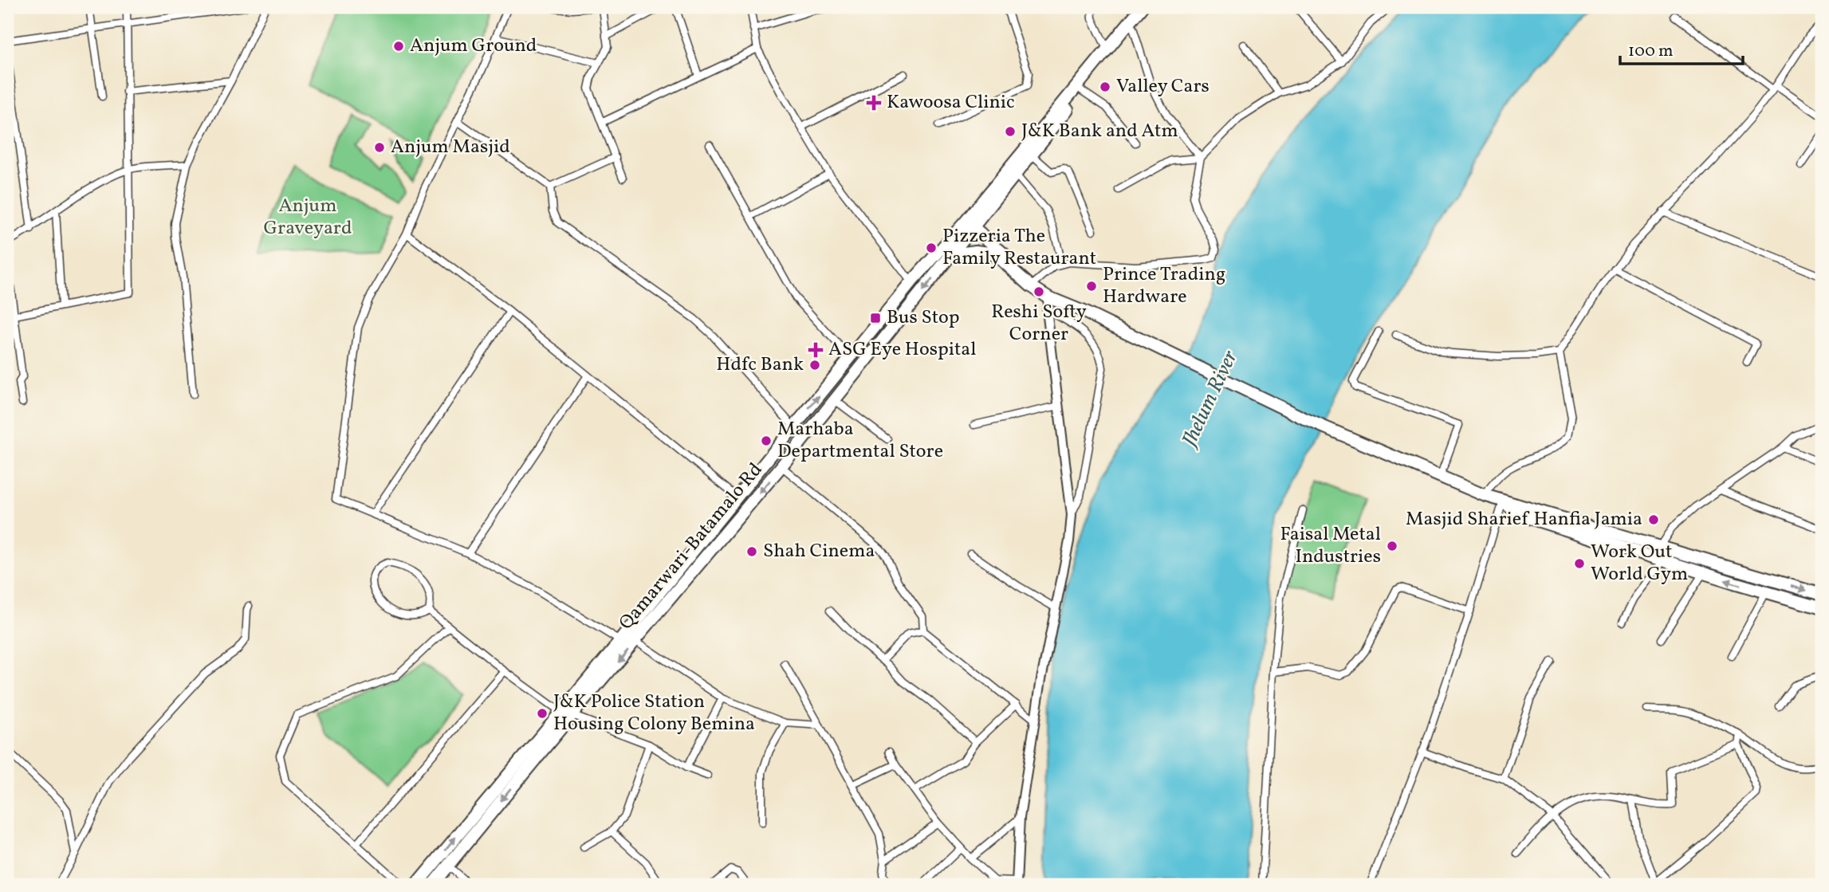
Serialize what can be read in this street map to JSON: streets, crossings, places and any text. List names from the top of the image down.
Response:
{
  "streets": {
    "main road": ["Qamarwari-Batamalo Rd"]
  },
  "water": ["Jhelum River"],
  "parks": ["Anjum Graveyard"],
  "places": {
    "other": [
      "Anjum Ground",
      "Valley Cars",
      "J&K Bank and Atm",
      "Anjum Masjid",
      "Pizzeria The Family Restaurant",
      "Prince Trading Hardware",
      "Reshi Softy Corner",
      "Hdfc Bank",
      "Marhaba Departmental Store",
      "Masjid Sharief Hanfia Jamia",
      "Faisal Metal Industries",
      "Shah Cinema",
      "Work Out World Gym",
      "J&K Police Station Housing Colony Bemina"
    ],
    "health": ["Kawoosa Clinic", "ASG Eye Hospital"],
    "transit": ["Bus Stop"]
  },
  "scale_bar": "100 m"
}
